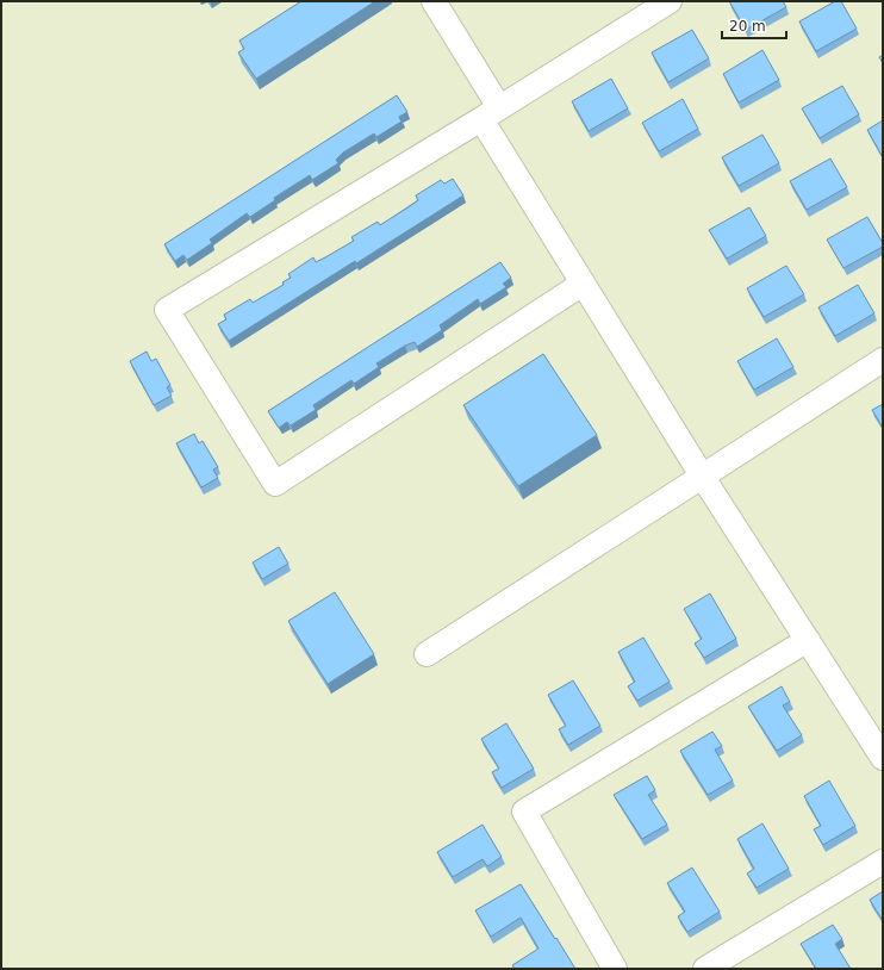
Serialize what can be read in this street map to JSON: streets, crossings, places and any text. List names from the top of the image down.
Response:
{
  "scale_bar": "20 m"
}
